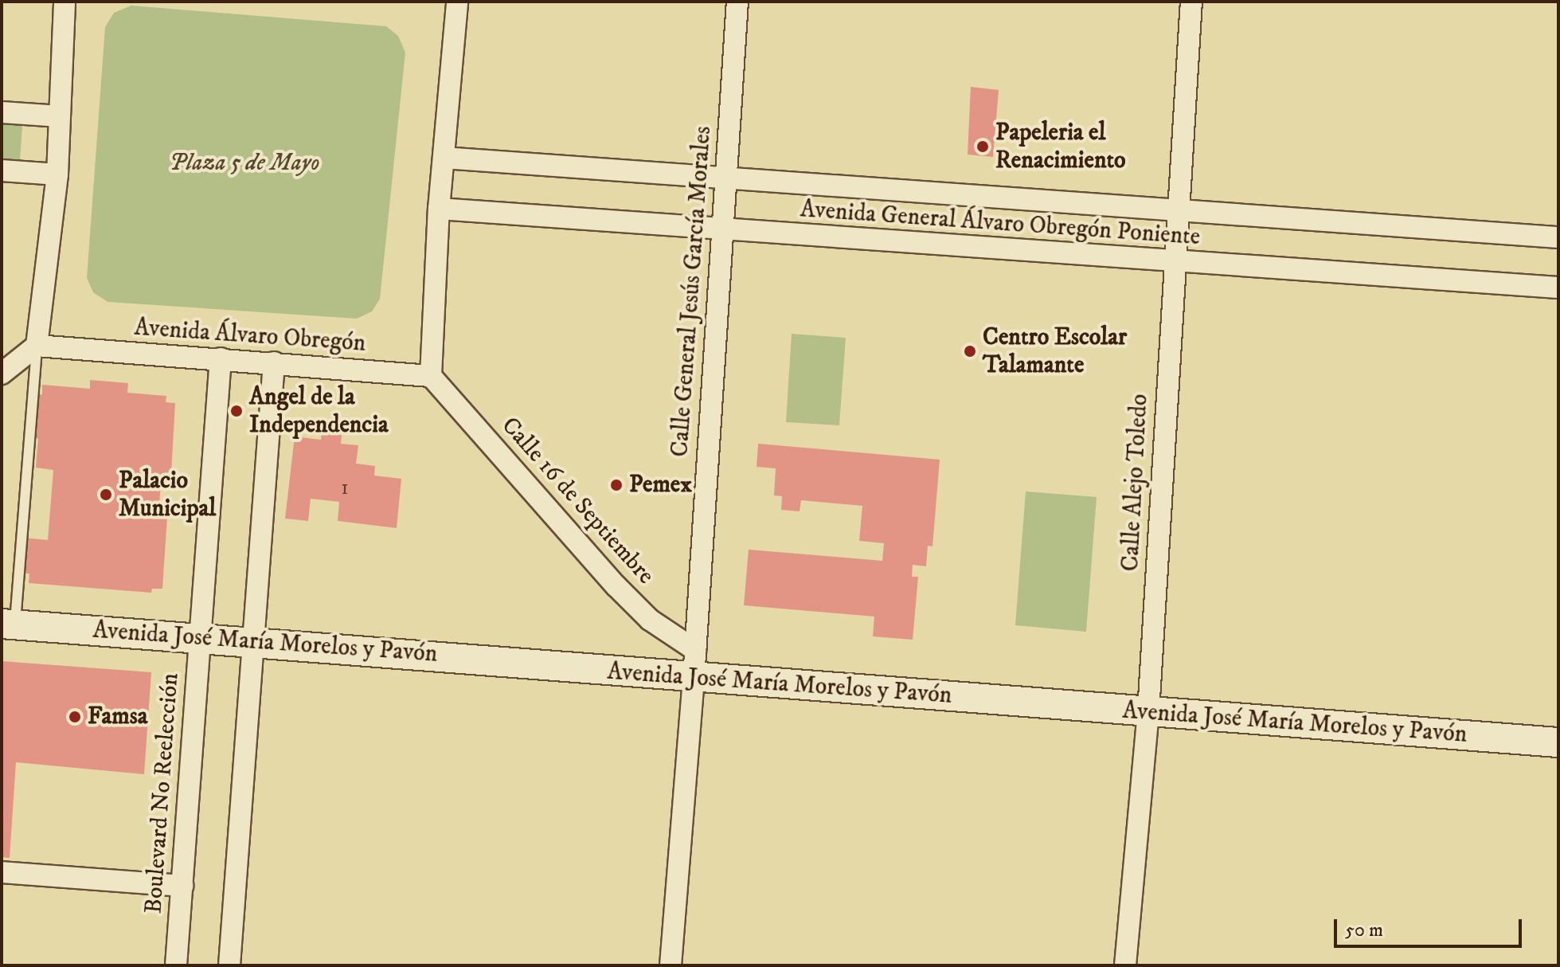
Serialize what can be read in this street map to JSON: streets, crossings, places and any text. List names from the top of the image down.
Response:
{
  "streets": {
    "main road": ["Avenida José María Morelos y Pavón"],
    "street": [
      "Avenida General Álvaro Obregón Poniente",
      "Calle General Jesús García Morales",
      "Avenida Álvaro Obregón",
      "Calle Alejo Toledo",
      "Calle 16 de Septiembre",
      "Boulevard No Reelección"
    ]
  },
  "crossings": [
    ["Avenida General Álvaro Obregón Poniente", "Calle General Jesús García Morales"],
    ["Avenida General Álvaro Obregón Poniente", "Calle Alejo Toledo"],
    ["Calle General Jesús García Morales", "Calle 16 de Septiembre"],
    ["Calle General Jesús García Morales", "Avenida José María Morelos y Pavón"],
    ["Avenida Álvaro Obregón", "Calle 16 de Septiembre"],
    ["Avenida Álvaro Obregón", "Boulevard No Reelección"],
    ["Calle Alejo Toledo", "Avenida José María Morelos y Pavón"],
    ["Avenida José María Morelos y Pavón", "Boulevard No Reelección"]
  ],
  "parks": ["Plaza 5 de Mayo"],
  "places": [
    "Papeleria el Renacimiento",
    "Centro Escolar Talamante",
    "Angel de la Independencia",
    "Pemex",
    "Palacio Municipal",
    "Famsa"
  ],
  "house_numbers": ["1"],
  "scale_bar": "50 m"
}
